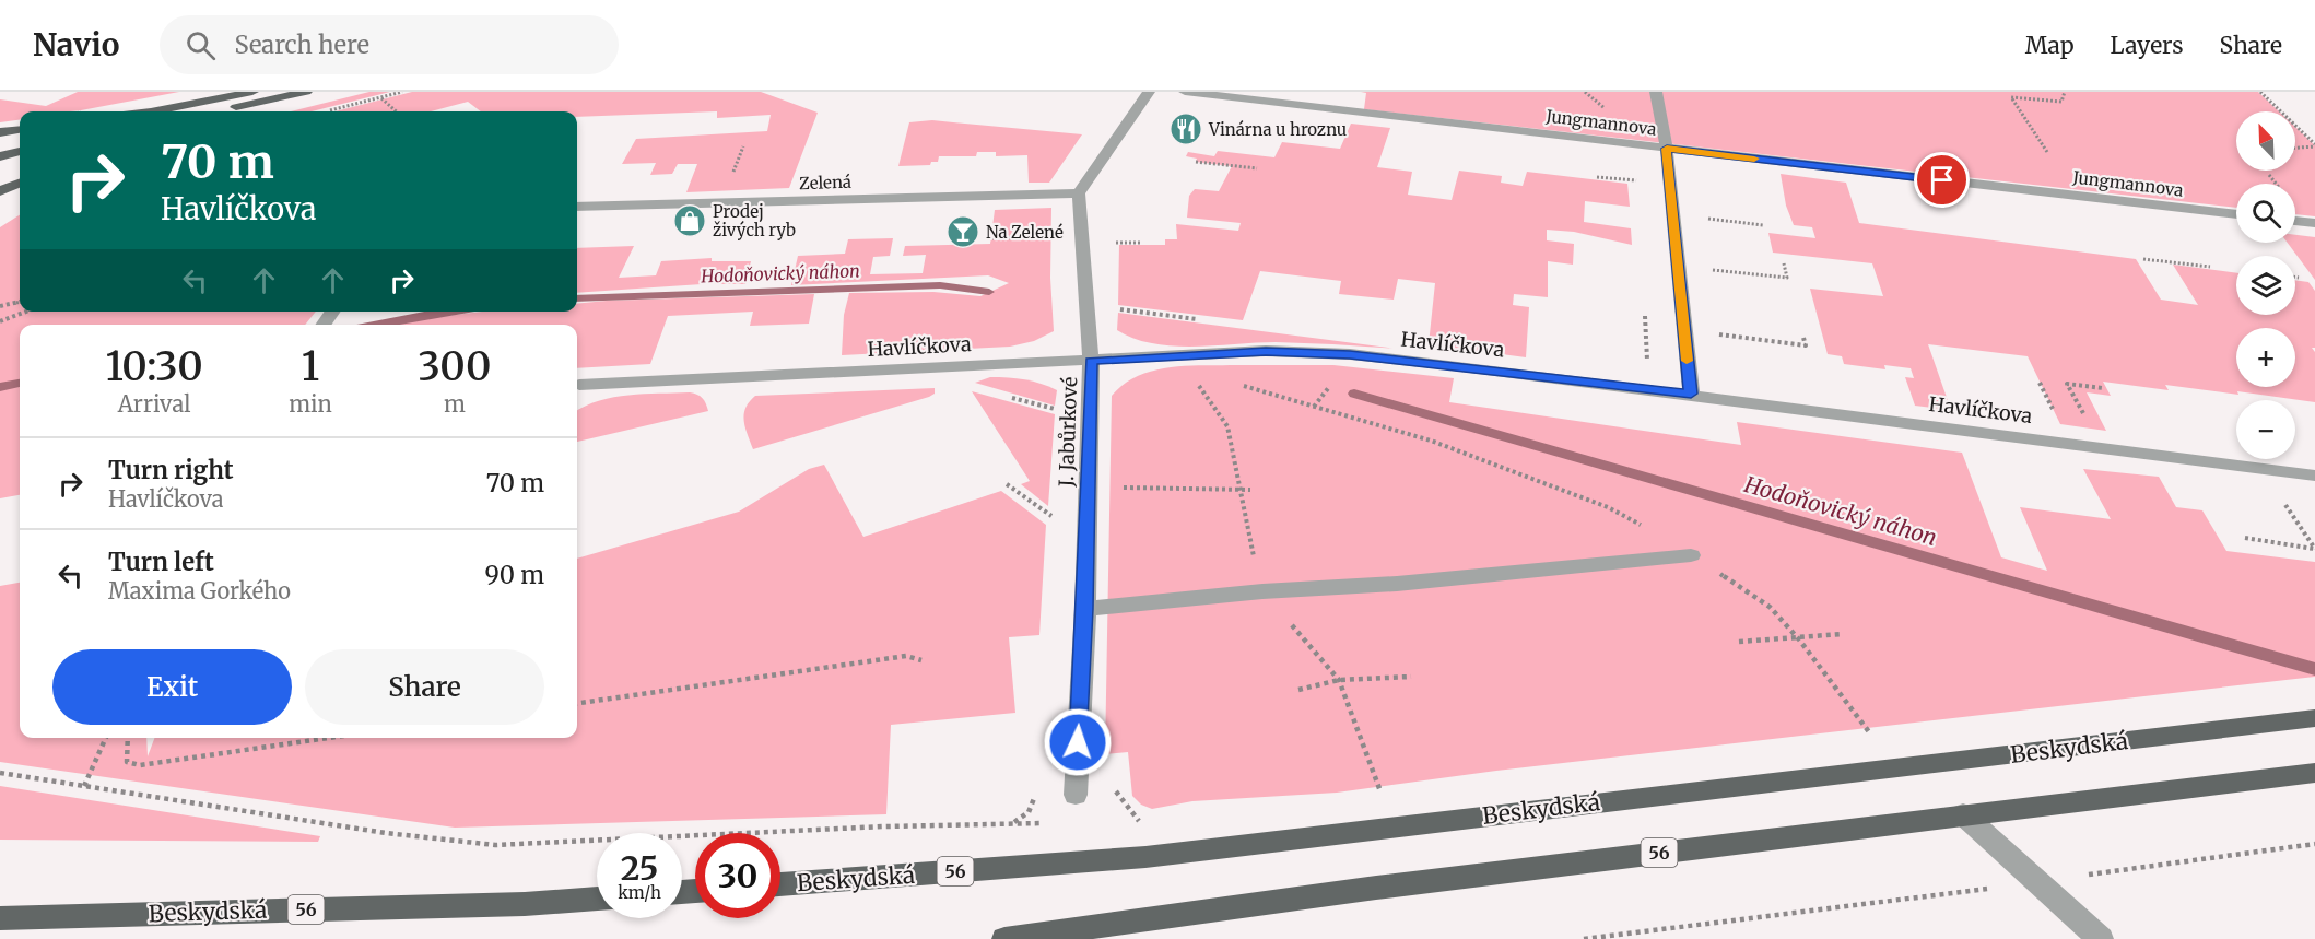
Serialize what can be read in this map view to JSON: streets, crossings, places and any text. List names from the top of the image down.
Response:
{
  "streets": {
    "main road": ["Beskydská", "56"],
    "street": [
      "Jungmannova",
      "Zelená",
      "Havlíčkova",
      "J. Jabůrkové"
    ]
  },
  "crossings": [
    ["Zelená", "J. Jabůrkové"],
    ["Havlíčkova", "J. Jabůrkové"]
  ],
  "water": ["Hodoňovický náhon"],
  "places": {
    "restaurant": ["Vinárna u hroznu"],
    "shop": ["Prodej živých ryb"],
    "bar": ["Na Zelené"]
  },
  "north": "top left",
  "page": {
    "header": "Navio",
    "search": "Search here",
    "nav": ["Map", "Layers", "Share"],
    "map_buttons": ["+", "−"],
    "turn": ["70 m", "Havlíčkova"],
    "eta": [
      "10:30",
      "Arrival",
      "1",
      "min",
      "300",
      "m"
    ],
    "list": [
      {
        "name": "Turn right",
        "note": "Havlíčkova",
        "value": "70 m"
      },
      {
        "name": "Turn left",
        "note": "Maxima Gorkého",
        "value": "90 m"
      }
    ],
    "buttons": ["Exit", "Share"],
    "speed": "25 km/h",
    "limit": "30"
  }
}
